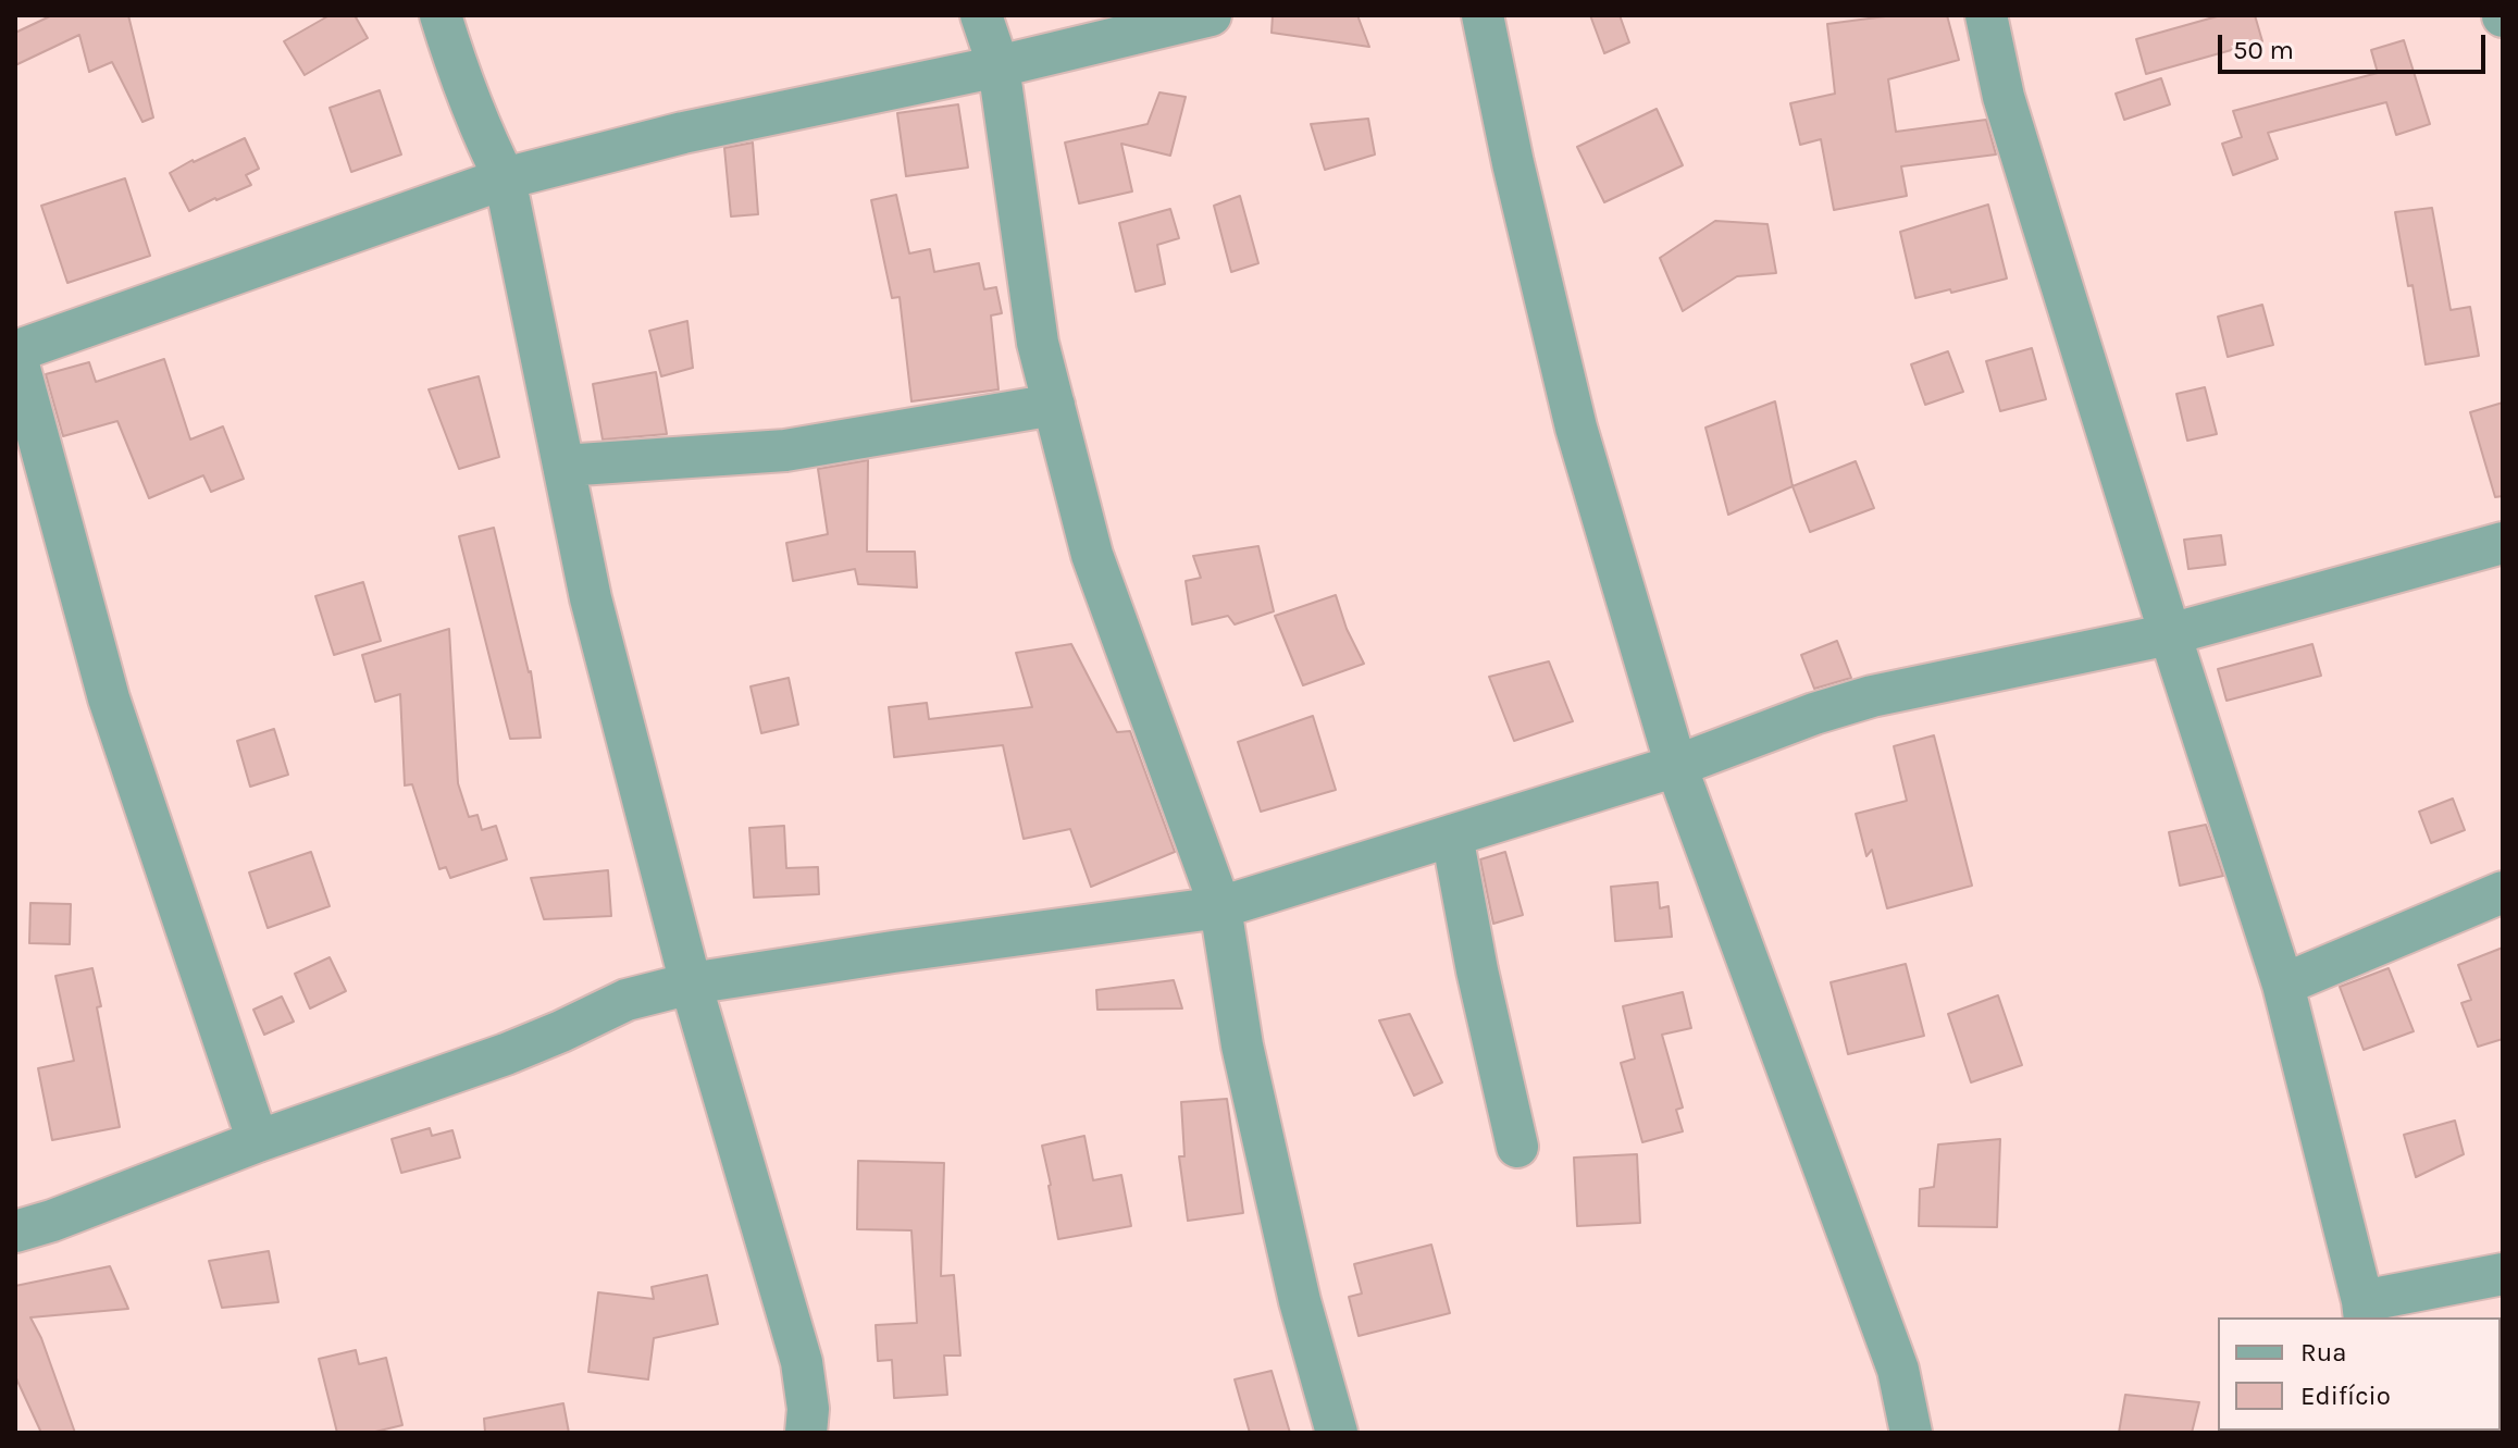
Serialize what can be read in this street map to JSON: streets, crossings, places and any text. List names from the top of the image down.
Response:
{
  "legend": ["Rua", "Edifício"],
  "scale_bar": "50 m"
}
